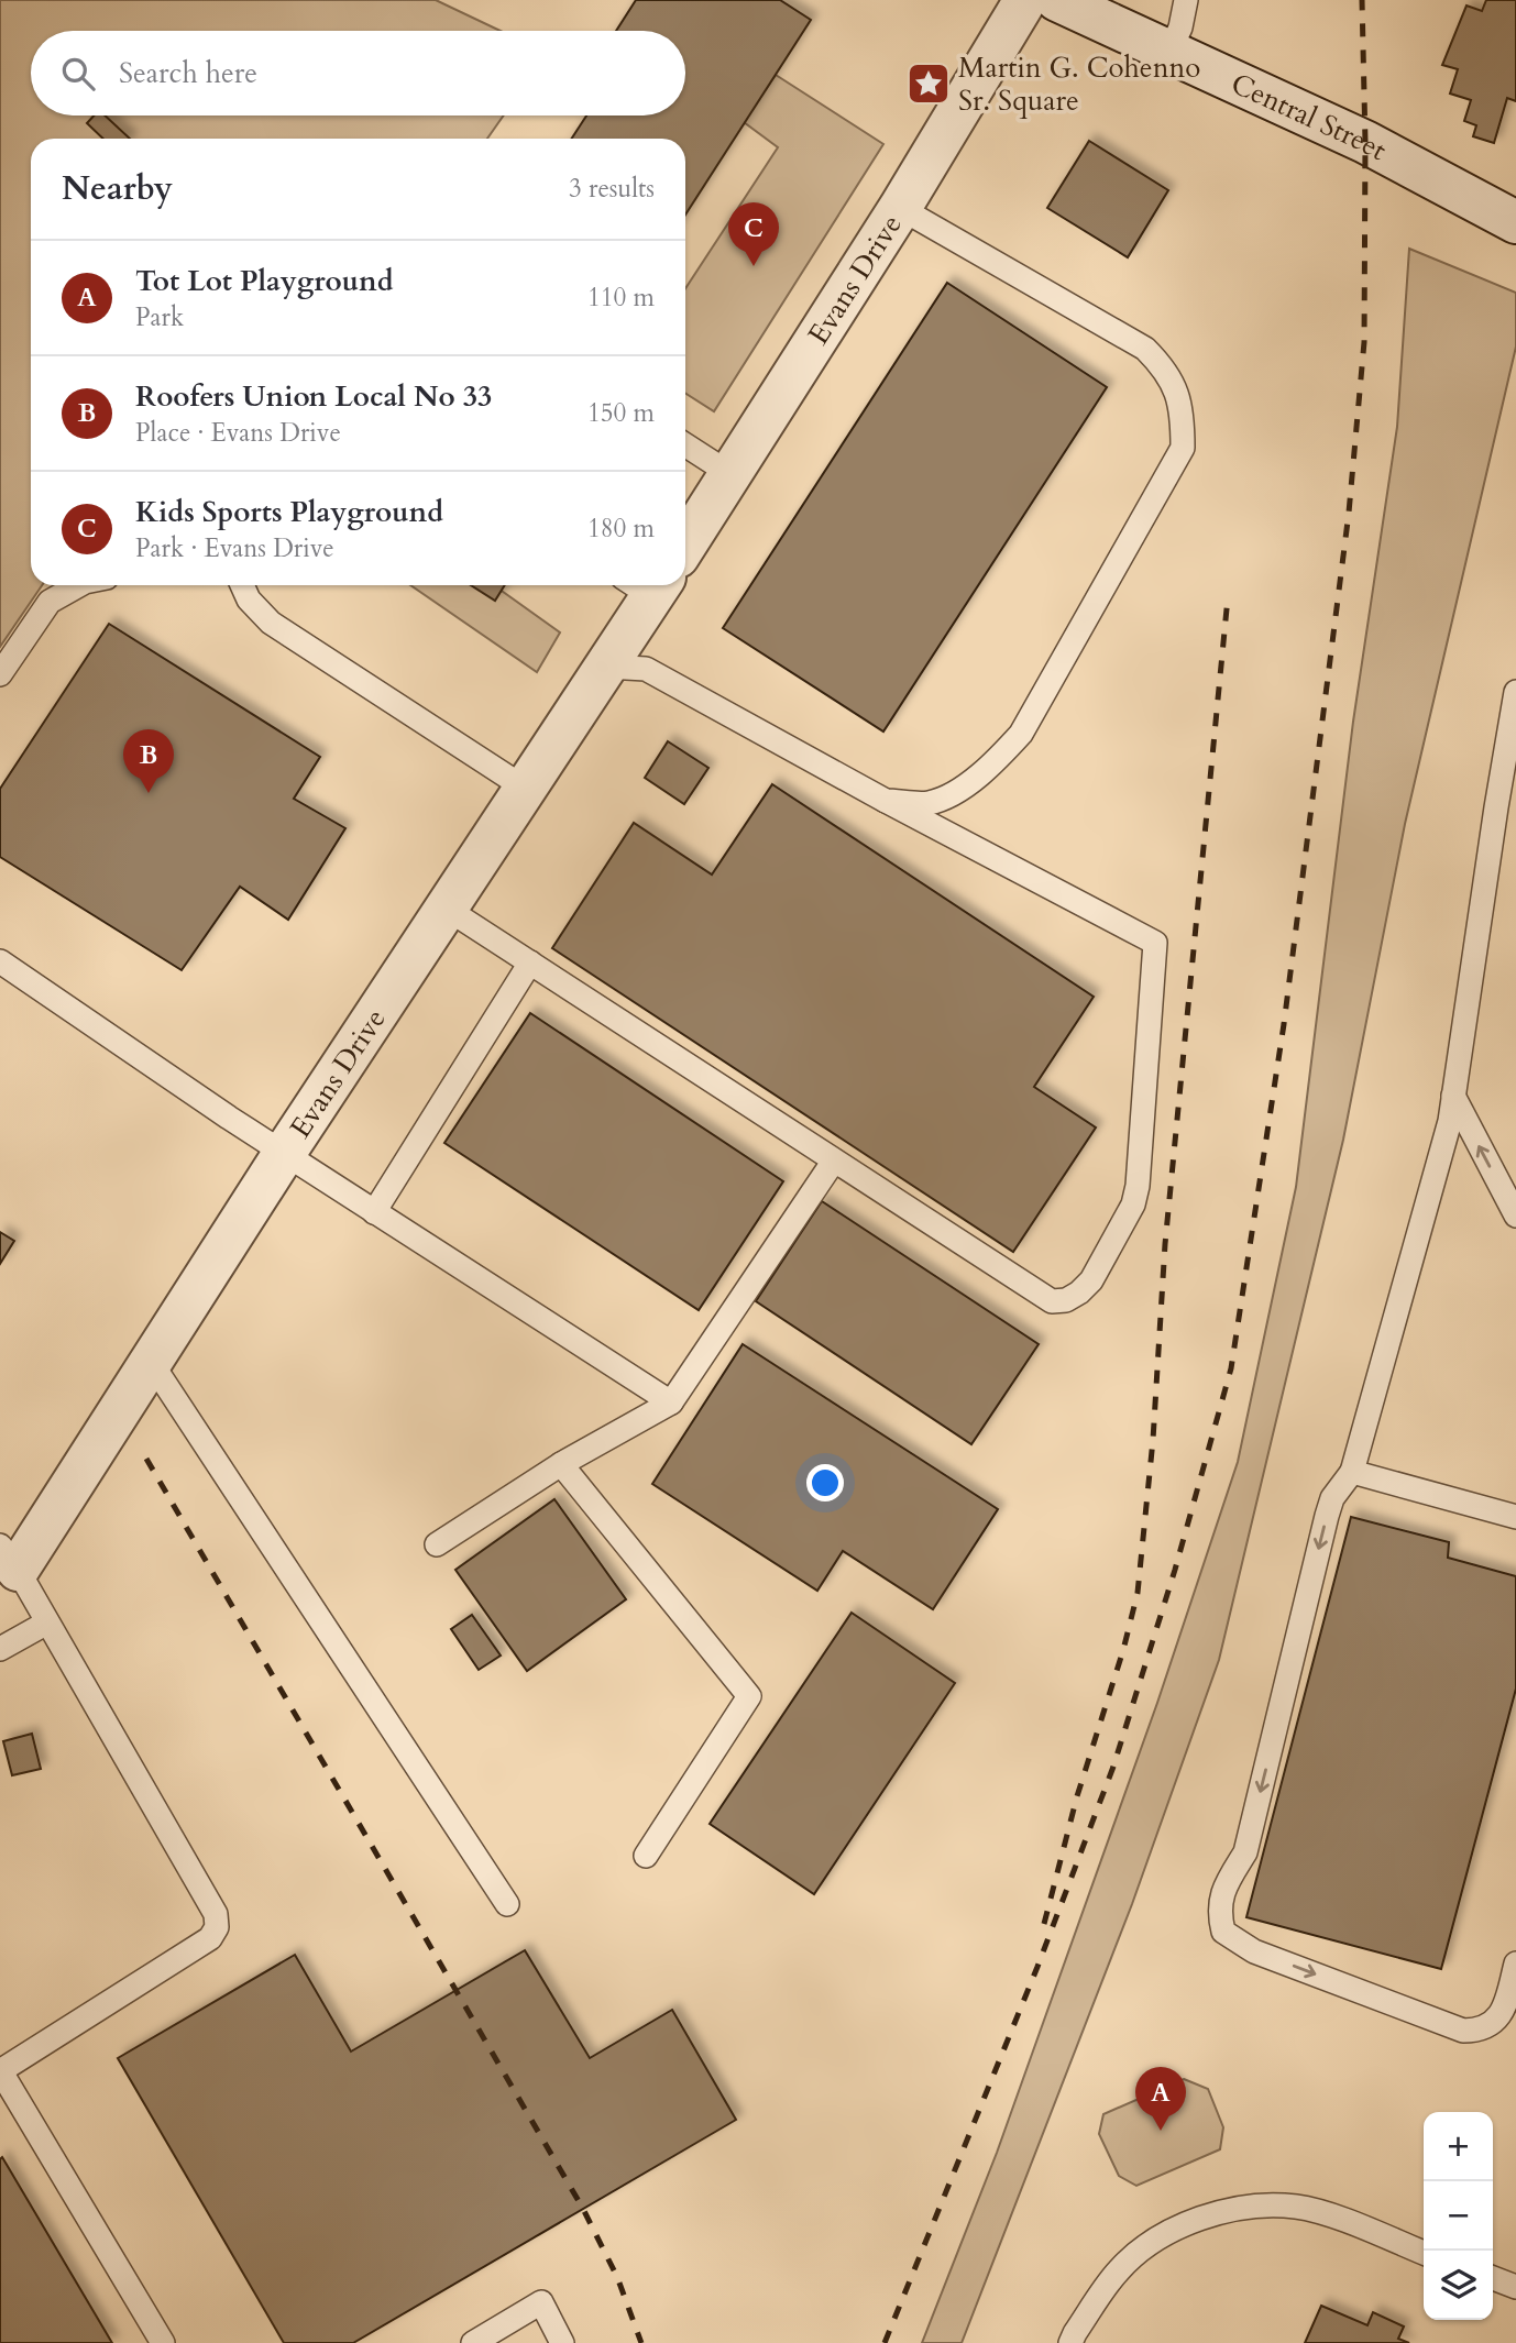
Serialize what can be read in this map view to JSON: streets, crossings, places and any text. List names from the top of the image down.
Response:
{
  "streets": {
    "street": ["Central Street", "Evans Drive"]
  },
  "places": {
    "place": ["Martin G. Cohenno Sr. Square"]
  },
  "page": {
    "search": "Search here",
    "heading": ["Nearby", "3 results"],
    "pins": ["C", "B", "A"],
    "list": [
      {
        "mark": "A",
        "name": "Tot Lot Playground",
        "note": "Park",
        "value": "110 m"
      },
      {
        "mark": "B",
        "name": "Roofers Union Local No 33",
        "note": "Place · Evans Drive",
        "value": "150 m"
      },
      {
        "mark": "C",
        "name": "Kids Sports Playground",
        "note": "Park · Evans Drive",
        "value": "180 m"
      }
    ],
    "map_buttons": ["+", "−"]
  }
}
